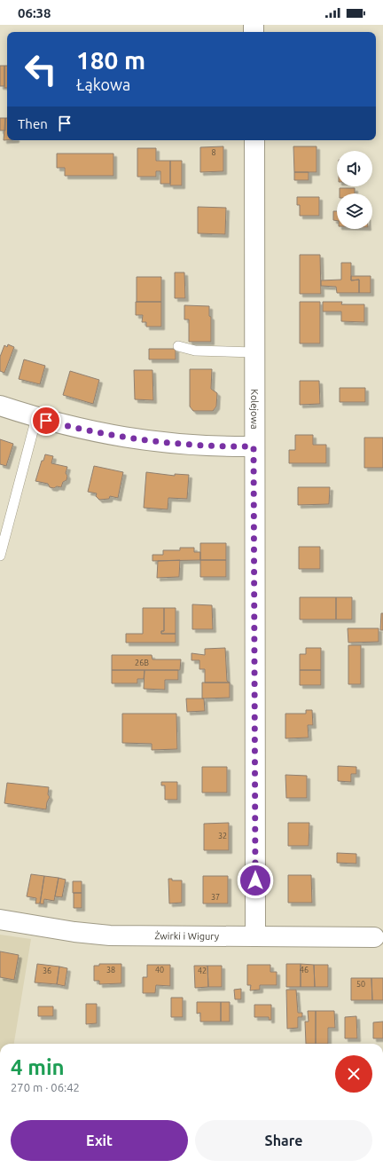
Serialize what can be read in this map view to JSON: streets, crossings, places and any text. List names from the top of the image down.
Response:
{
  "streets": {
    "street": ["Kolejowa", "Żwirki i Wigury"]
  },
  "crossings": [
    ["Kolejowa", "Żwirki i Wigury"]
  ],
  "house_numbers": [
    "8",
    "26B",
    "32",
    "37",
    "38",
    "40",
    "46",
    "36",
    "42",
    "50"
  ],
  "page": {
    "status": "06:38",
    "turn": ["180 m", "Łąkowa"],
    "then": "Then",
    "heading": ["4 min", "270 m · 06:42"],
    "buttons": ["Exit", "Share"]
  }
}
